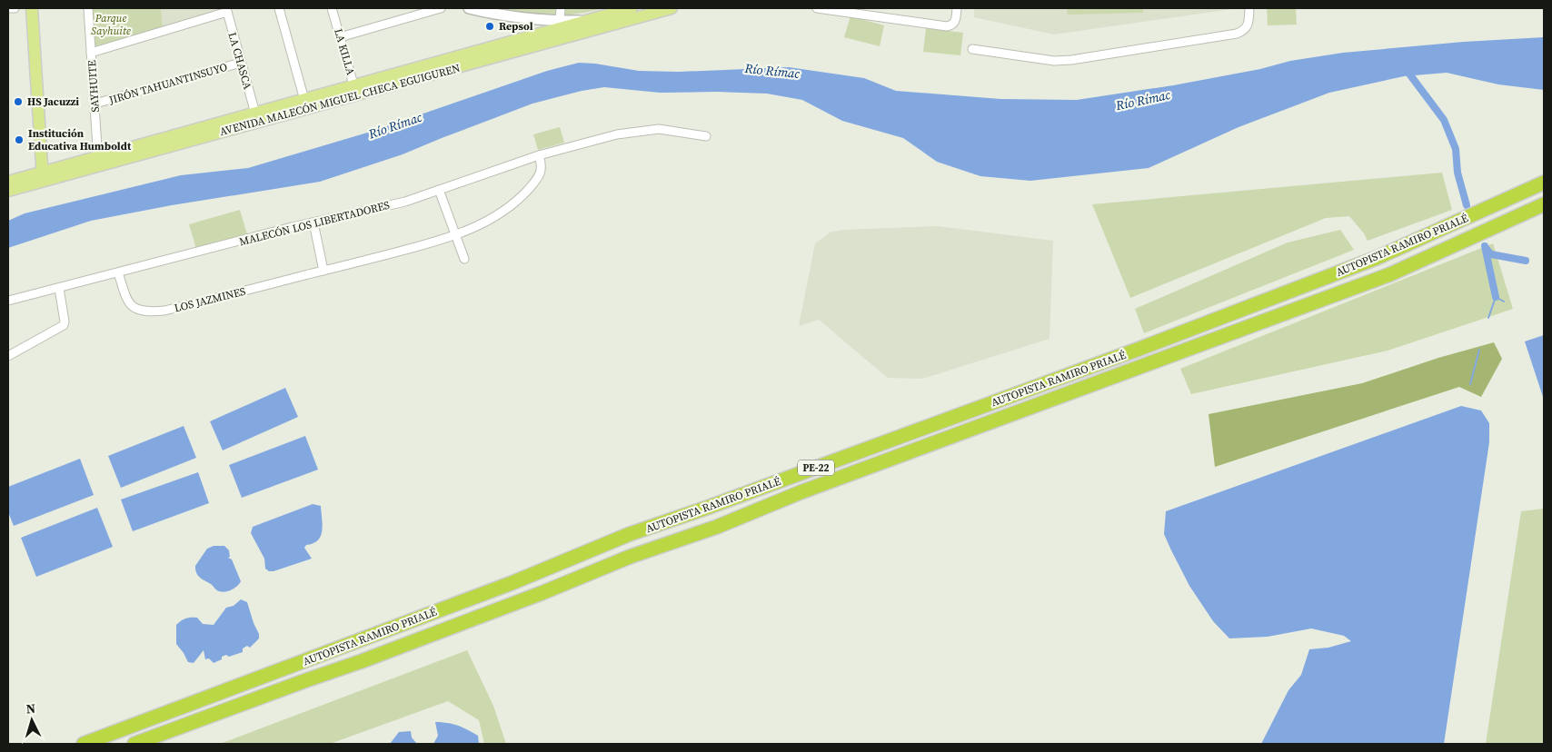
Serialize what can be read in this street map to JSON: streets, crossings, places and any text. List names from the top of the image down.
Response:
{
  "streets": {
    "highway": ["AUTOPISTA RAMIRO PRIALÉ", "PE-22"],
    "main road": ["AVENIDA MALECÓN MIGUEL CHECA EGUIGUREN"],
    "street": [
      "LA KILLA",
      "LA CHASCA",
      "JIRÓN TAHUANTINSUYO",
      "SAYHUITE",
      "MALECÓN LOS LIBERTADORES",
      "LOS JAZMINES"
    ]
  },
  "crossings": [
    ["LA KILLA", "AVENIDA MALECÓN MIGUEL CHECA EGUIGUREN"],
    ["LA CHASCA", "JIRÓN TAHUANTINSUYO"],
    ["LA CHASCA", "AVENIDA MALECÓN MIGUEL CHECA EGUIGUREN"],
    ["JIRÓN TAHUANTINSUYO", "SAYHUITE"],
    ["SAYHUITE", "AVENIDA MALECÓN MIGUEL CHECA EGUIGUREN"],
    ["MALECÓN LOS LIBERTADORES", "LOS JAZMINES"]
  ],
  "water": ["Río Rímac"],
  "parks": ["Parque Sayhuite"],
  "places": ["Repsol", "HS Jacuzzi", "Institución Educativa Humboldt"],
  "north": "top"
}
